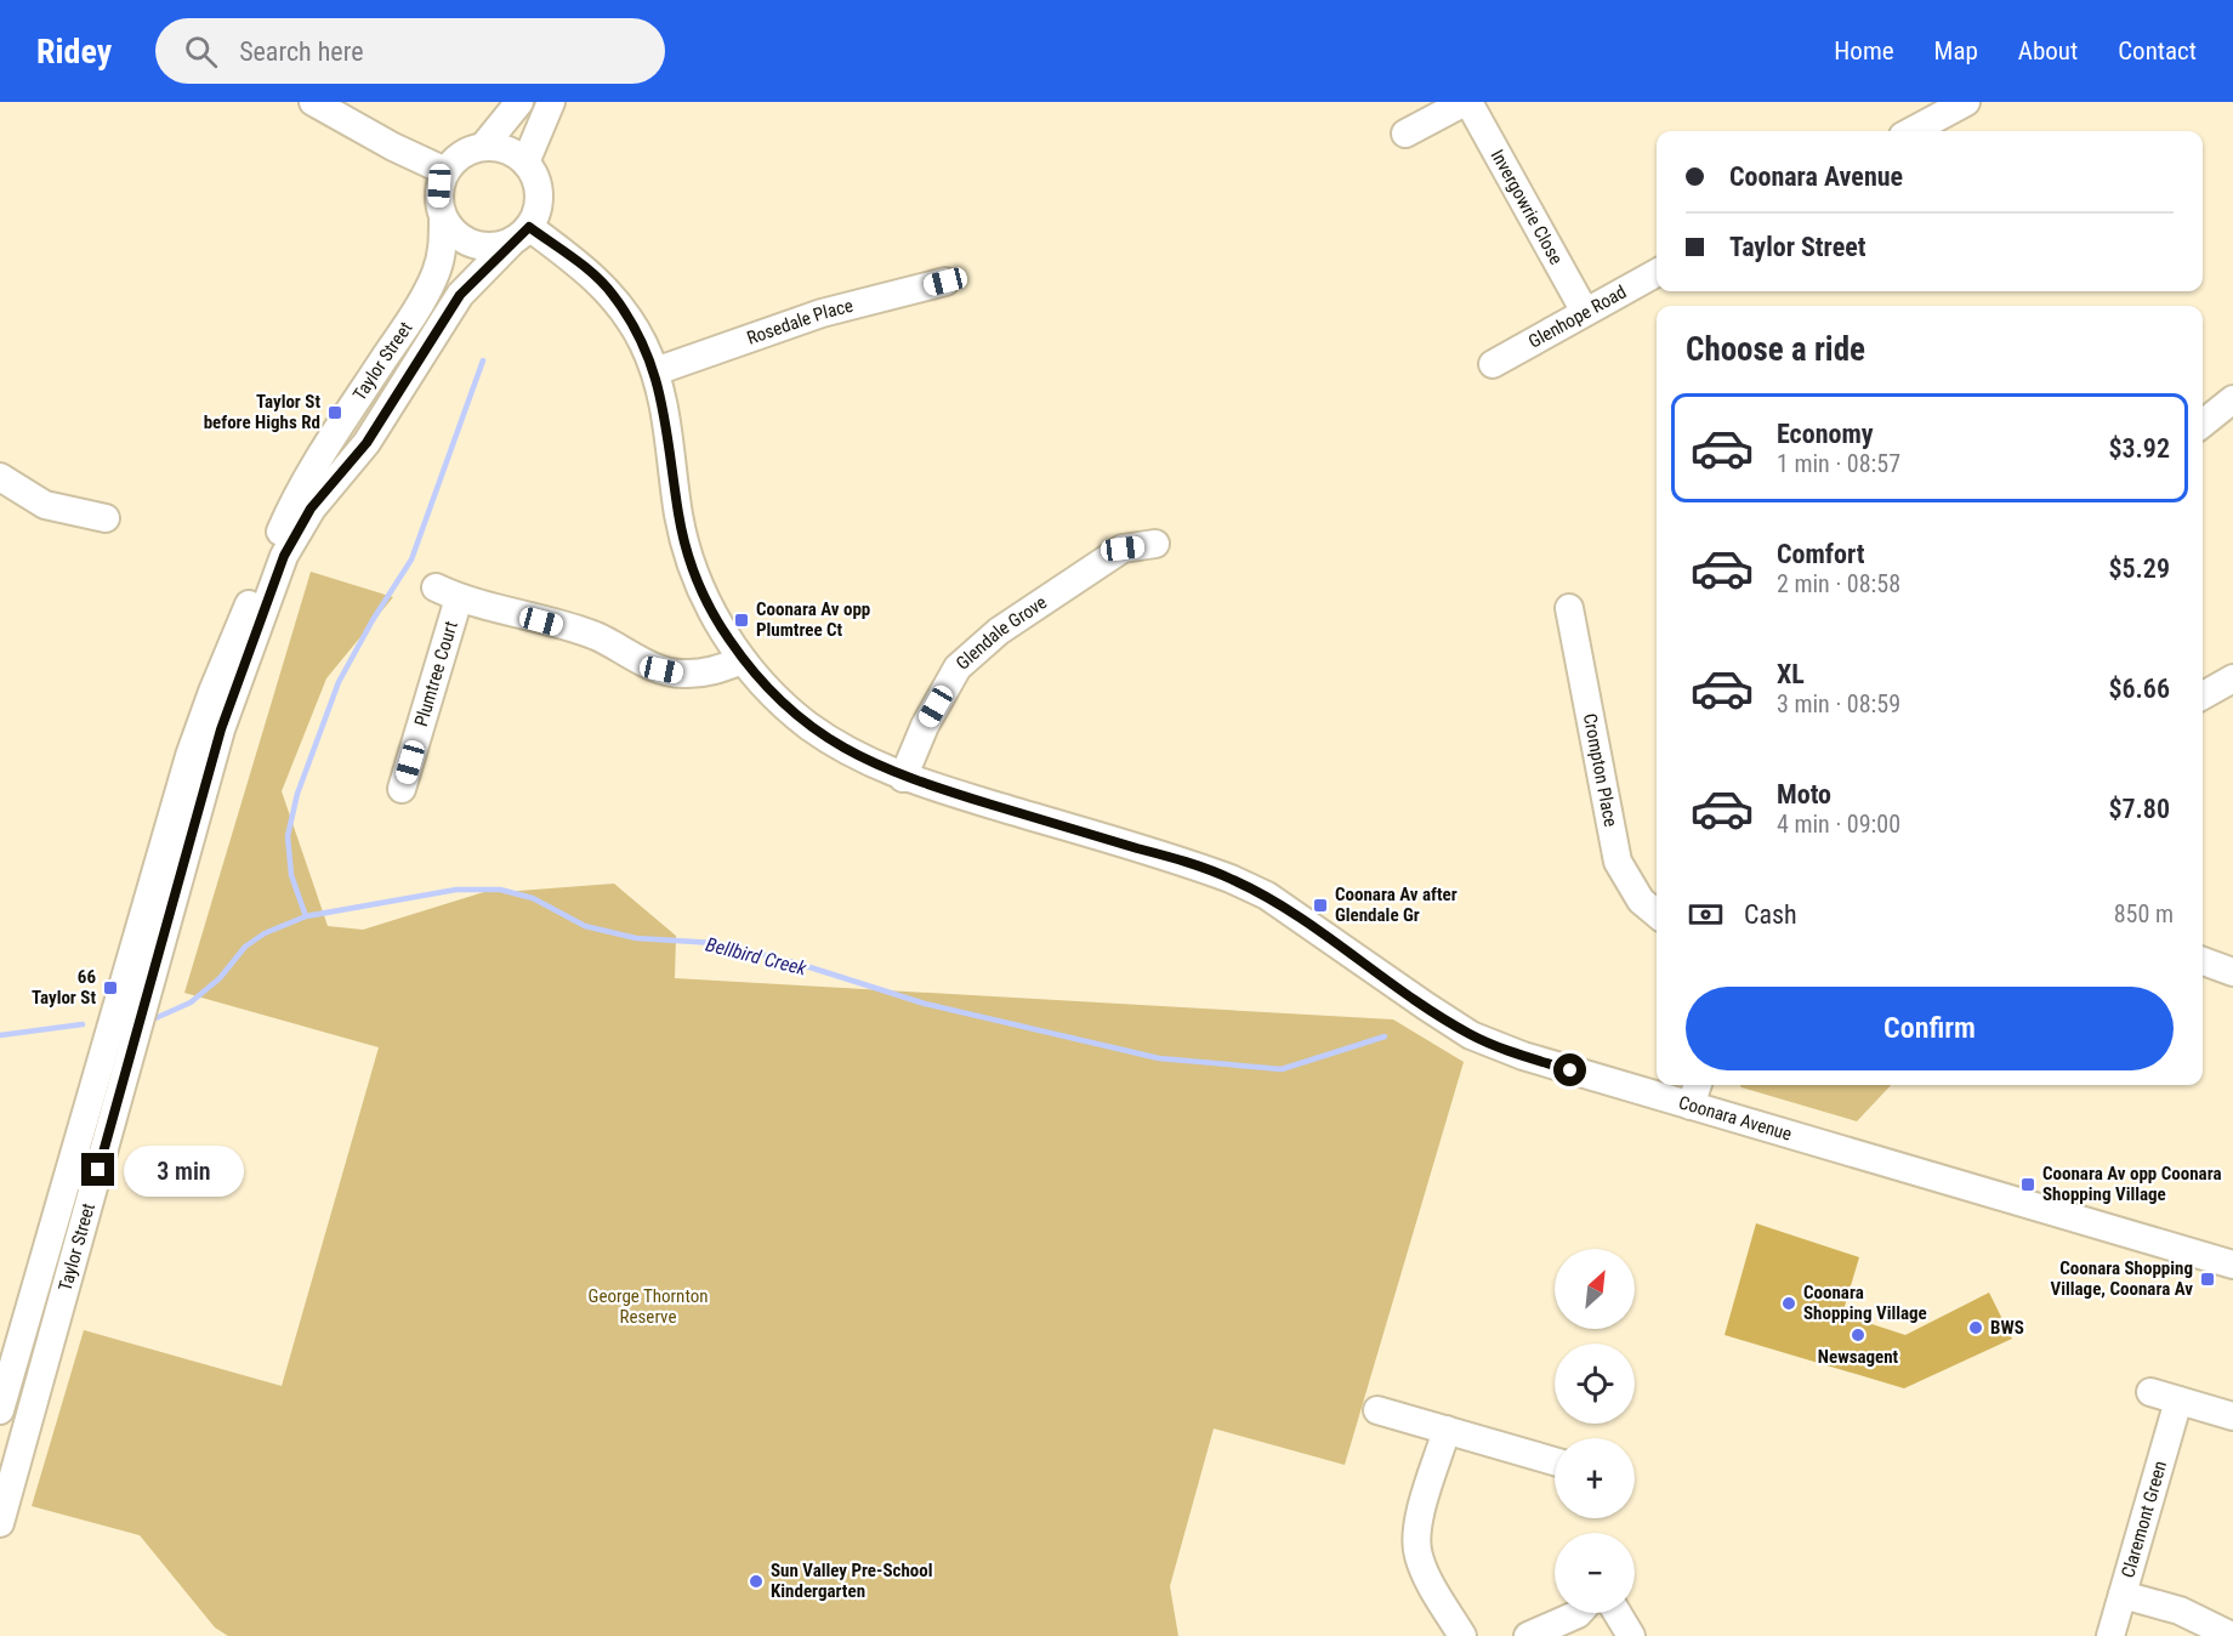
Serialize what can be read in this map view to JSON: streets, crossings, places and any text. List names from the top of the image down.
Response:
{
  "streets": {
    "street": [
      "Invergowrie Close",
      "Glenhope Road",
      "Rosedale Place",
      "Taylor Street",
      "Glendale Grove",
      "Plumtree Court",
      "Crompton Place",
      "Coonara Avenue",
      "Claremont Green"
    ]
  },
  "crossings": [
    ["Invergowrie Close", "Glenhope Road"],
    ["Rosedale Place", "Coonara Avenue"],
    ["Taylor Street", "Coonara Avenue"],
    ["Glendale Grove", "Coonara Avenue"],
    ["Plumtree Court", "Coonara Avenue"]
  ],
  "water": ["Bellbird Creek"],
  "parks": ["George Thornton Reserve"],
  "places": {
    "transit": [
      "Taylor St before Highs Rd",
      "Coonara Av opp Plumtree Ct",
      "Coonara Av after Glendale Gr",
      "66 Taylor St",
      "Coonara Av opp Coonara Shopping Village",
      "Coonara Shopping Village, Coonara Av"
    ],
    "other": [
      "Coonara Shopping Village",
      "BWS",
      "Newsagent",
      "Sun Valley Pre-School Kindergarten"
    ]
  },
  "north": "top right",
  "page": {
    "header": "Ridey",
    "search": "Search here",
    "nav": [
      "Home",
      "Map",
      "About",
      "Contact"
    ],
    "banner": ["Coonara Avenue", "Taylor Street"],
    "heading": "Choose a ride",
    "list": [
      {
        "name": "Economy",
        "note": "1 min · 08:57",
        "value": "$3.92"
      },
      {
        "name": "Comfort",
        "note": "2 min · 08:58",
        "value": "$5.29"
      },
      {
        "name": "XL",
        "note": "3 min · 08:59",
        "value": "$6.66"
      },
      {
        "name": "Moto",
        "note": "4 min · 09:00",
        "value": "$7.80"
      }
    ],
    "pay": ["Cash", "850 m"],
    "buttons": "Confirm",
    "bubble": "3 min",
    "map_buttons": ["+", "−"]
  }
}
